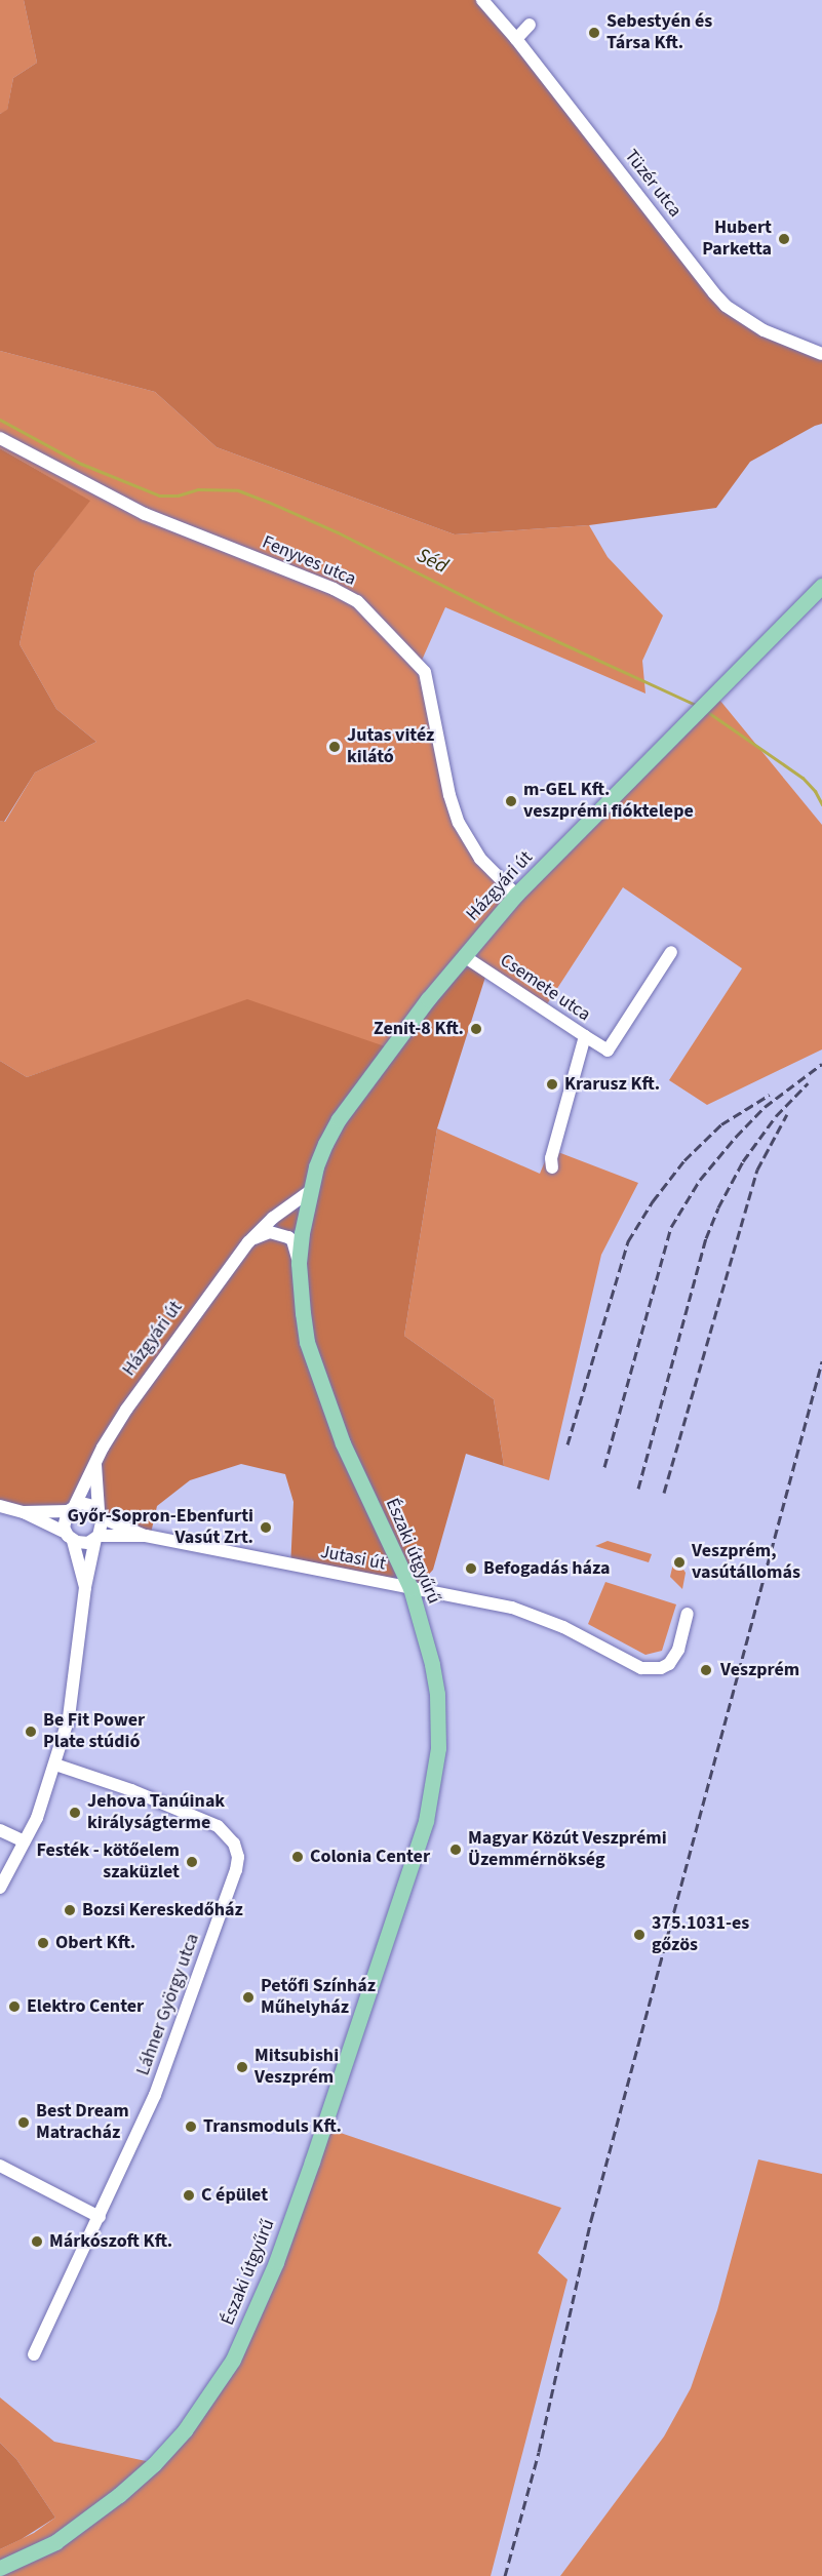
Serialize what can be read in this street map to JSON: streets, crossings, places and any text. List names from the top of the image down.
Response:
{
  "streets": {
    "main road": ["Házgyári út", "Északi útgyűrű"],
    "street": [
      "Tüzér utca",
      "Fenyves utca",
      "Csemete utca",
      "Jutasi út",
      "Láhner György utca"
    ]
  },
  "crossings": [
    ["Fenyves utca", "Házgyári út"],
    ["Házgyári út", "Csemete utca"],
    ["Házgyári út", "Északi útgyűrű"],
    ["Házgyári út", "Jutasi út"],
    ["Északi útgyűrű", "Jutasi út"]
  ],
  "water": ["Séd"],
  "places": [
    "Sebestyén és Társa Kft.",
    "Hubert Parketta",
    "Jutas vitéz kilátó",
    "m-GEL Kft. veszprémi fióktelepe",
    "Zenit-8 Kft.",
    "Krarusz Kft.",
    "Győr-Sopron-Ebenfurti Vasút Zrt.",
    "Veszprém, vasútállomás",
    "Befogadás háza",
    "Veszprém",
    "Be Fit Power Plate stúdió",
    "Jehova Tanúinak királyságterme",
    "Magyar Közút Veszprémi Üzemmérnökség",
    "Colonia Center",
    "Festék - kötőelem szaküzlet",
    "Bozsi Kereskedőház",
    "375.1031-es gőzös",
    "Obert Kft.",
    "Petőfi Színház Műhelyház",
    "Elektro Center",
    "Mitsubishi Veszprém",
    "Best Dream Matracház",
    "Transmoduls Kft.",
    "C épület",
    "Márkószoft Kft."
  ]
}
